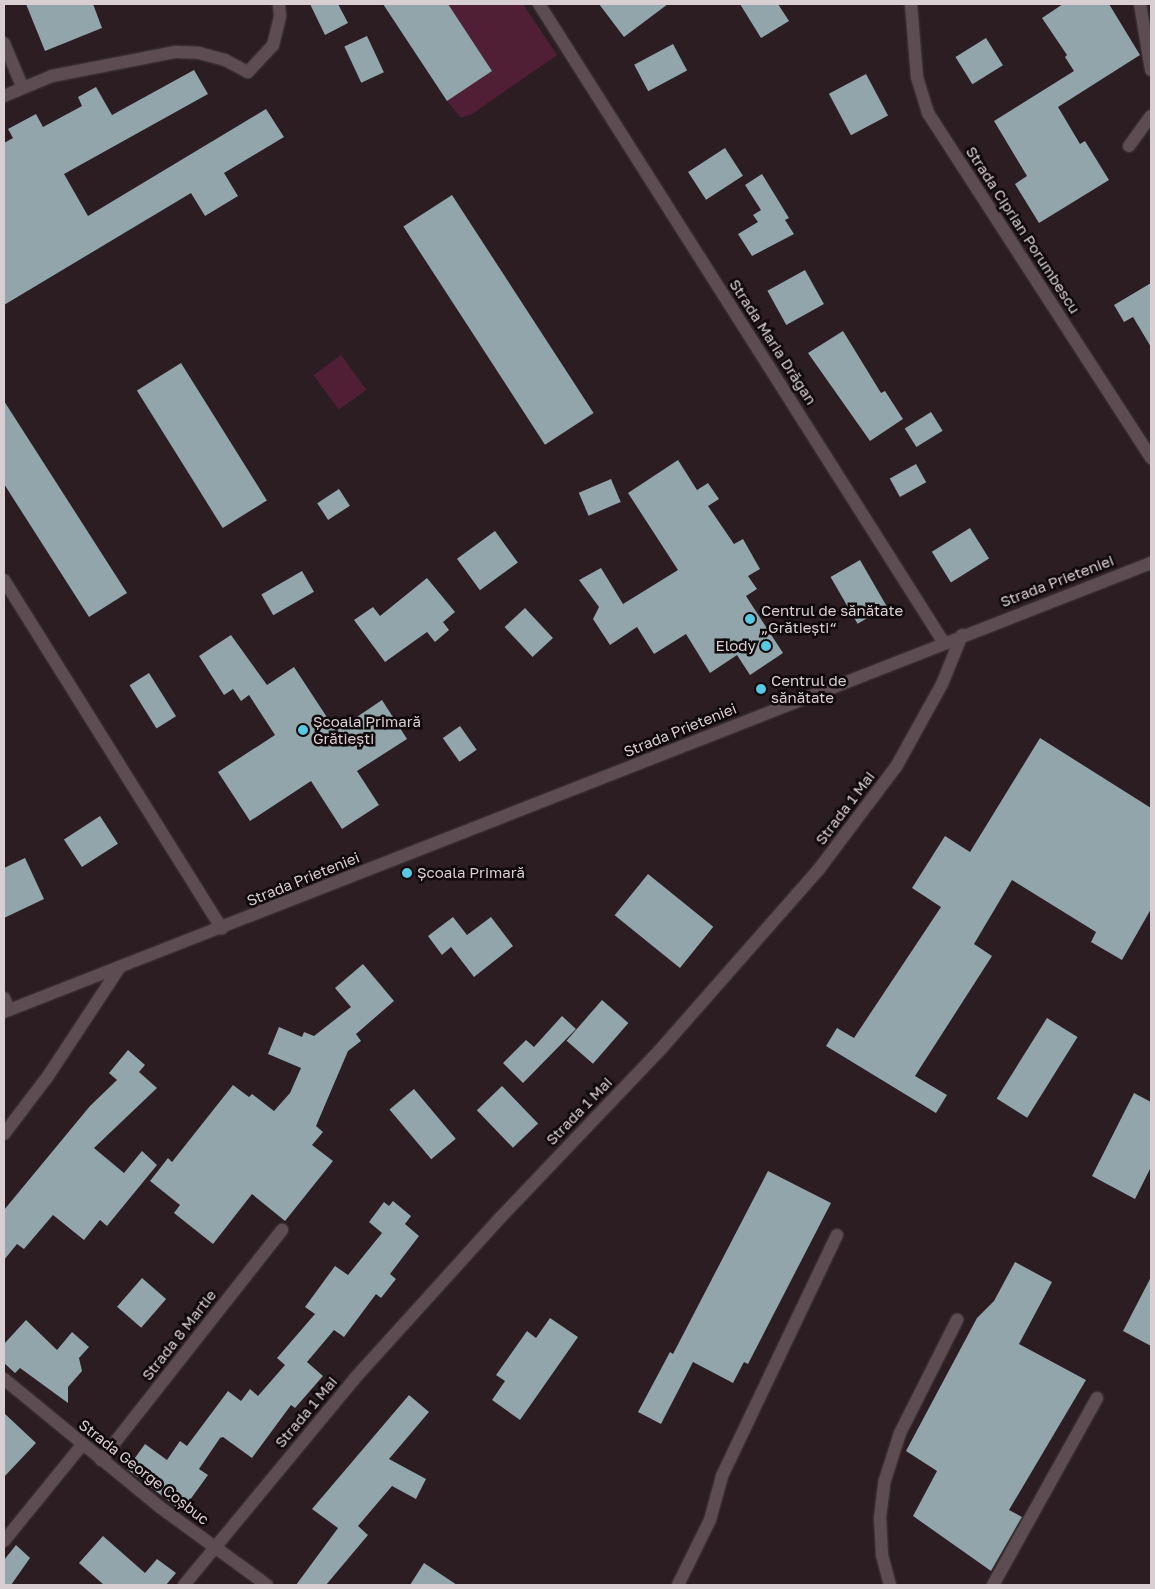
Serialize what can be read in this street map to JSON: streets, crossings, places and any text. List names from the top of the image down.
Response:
{
  "streets": {
    "street": [
      "Strada Ciprian Porumbescu",
      "Strada Maria Drăgan",
      "Strada Prieteniei",
      "Strada 1 Mai",
      "Strada 8 Martie",
      "Strada George Coșbuc"
    ]
  },
  "crossings": [
    ["Strada Maria Drăgan", "Strada Prieteniei"],
    ["Strada Prieteniei", "Strada 1 Mai"],
    ["Strada 1 Mai", "Strada George Coșbuc"],
    ["Strada 8 Martie", "Strada George Coșbuc"]
  ],
  "places": [
    "Centrul de sănătate „Grătiești“",
    "Elody",
    "Centrul de sănătate",
    "Școala Primară Grătiești",
    "Școala Primară"
  ]
}
